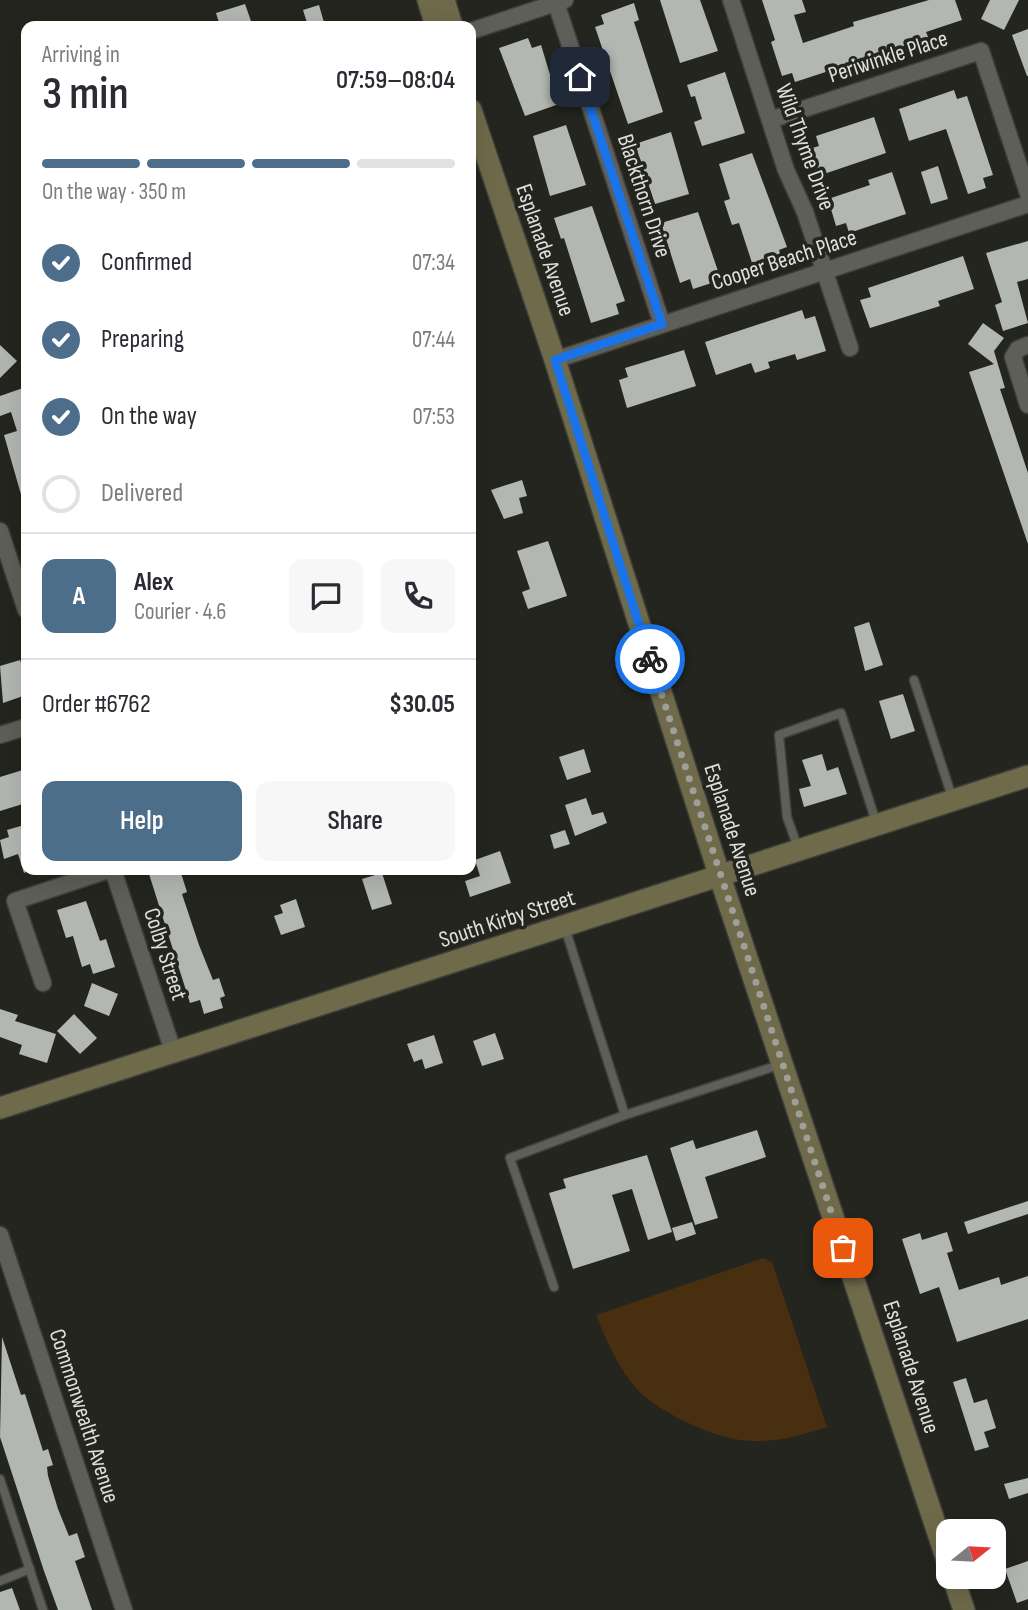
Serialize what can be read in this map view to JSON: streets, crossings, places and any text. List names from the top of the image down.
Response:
{
  "streets": {
    "main road": ["Esplanade Avenue", "South Kirby Street"],
    "street": [
      "Periwinkle Place",
      "Wild Thyme Drive",
      "Blackthorn Drive",
      "Cooper Beach Place",
      "Colby Street",
      "Commonwealth Avenue"
    ]
  },
  "crossings": [
    ["Periwinkle Place", "Wild Thyme Drive"],
    ["Wild Thyme Drive", "Cooper Beach Place"],
    ["Blackthorn Drive", "Cooper Beach Place"],
    ["Esplanade Avenue", "Cooper Beach Place"],
    ["Esplanade Avenue", "South Kirby Street"],
    ["South Kirby Street", "Colby Street"]
  ],
  "north": "right",
  "page": {
    "heading": ["3 min", "Arriving in", "07:59–08:04"],
    "panel": [
      "Alex",
      "Courier · 4.6",
      "Order #6762",
      "$30.05"
    ],
    "bar": "On the way · 350 m",
    "list": [
      ["Confirmed", "07:34"],
      ["Preparing", "07:44"],
      ["On the way", "07:53"],
      "Delivered"
    ],
    "round": "A",
    "buttons": ["Help", "Share"]
  }
}
